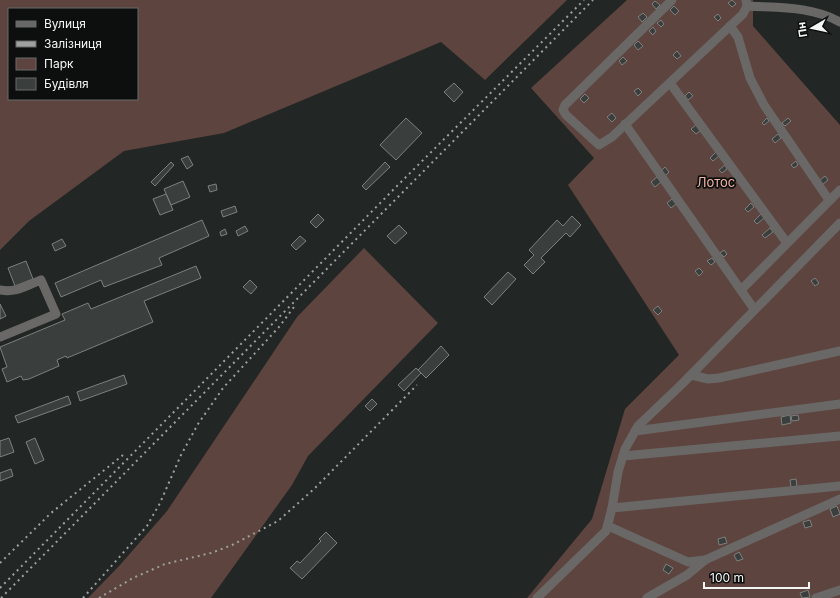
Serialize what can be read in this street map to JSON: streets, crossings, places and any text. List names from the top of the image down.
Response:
{
  "parks": ["Лотос"],
  "legend": [
    "Вулиця",
    "Залізниця",
    "Парк",
    "Будівля"
  ],
  "scale_bar": "100 m",
  "north": "left"
}
